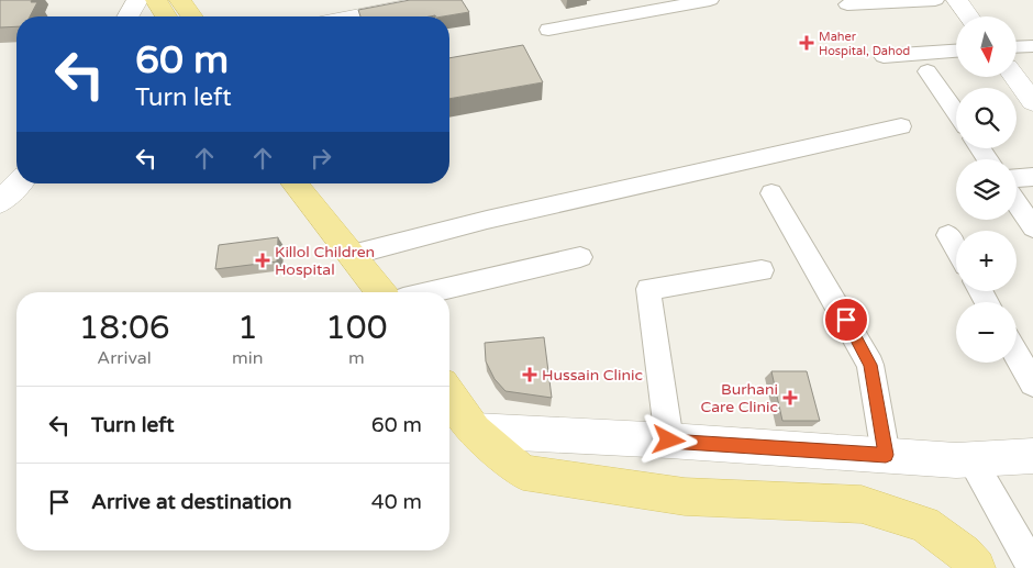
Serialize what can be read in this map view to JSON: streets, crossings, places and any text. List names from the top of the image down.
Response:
{
  "places": {
    "health": [
      "Maher Hospital, Dahod",
      "Killol Children Hospital",
      "Hussain Clinic",
      "Burhani Care Clinic"
    ]
  },
  "north": "bottom",
  "page": {
    "map_buttons": ["+", "−"],
    "turn": ["60 m", "Turn left"],
    "eta": [
      "18:06",
      "Arrival",
      "1",
      "min",
      "100",
      "m"
    ],
    "list": [
      {
        "name": "Turn left",
        "value": "60 m"
      },
      {
        "name": "Arrive at destination",
        "value": "40 m"
      }
    ]
  }
}
